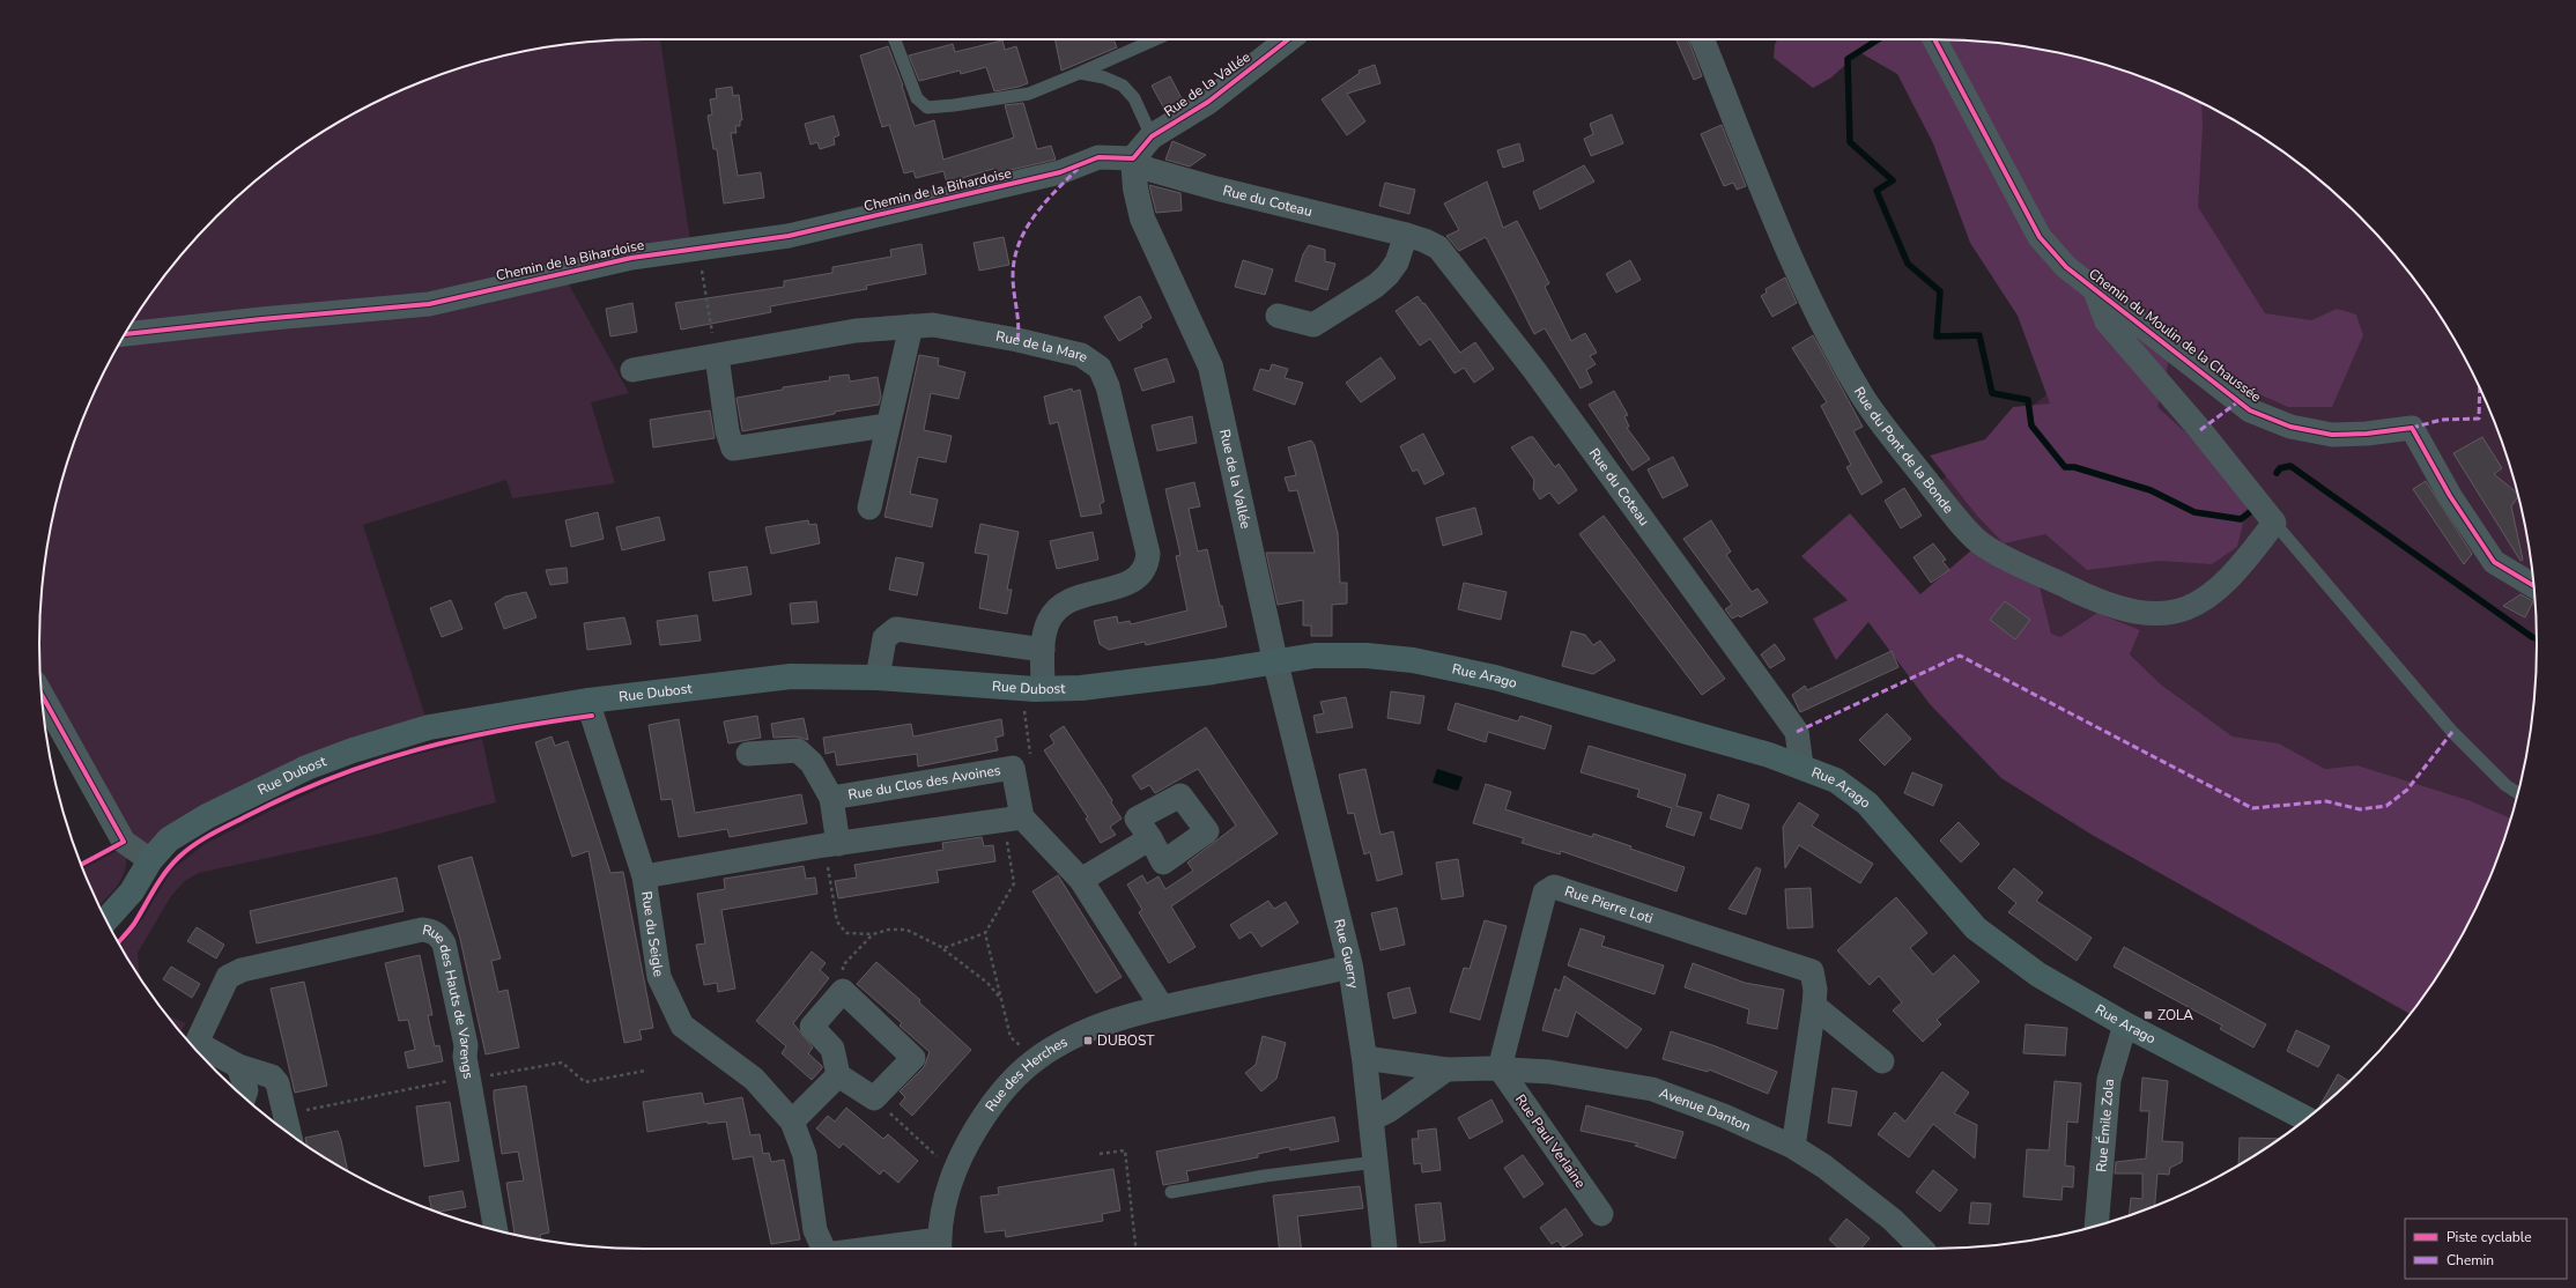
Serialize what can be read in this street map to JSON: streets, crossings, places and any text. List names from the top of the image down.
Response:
{
  "streets": {
    "main road": ["Rue Arago", "Rue Dubost"],
    "street": [
      "Rue de la Vallée",
      "Chemin de la Bihardoise",
      "Rue du Coteau",
      "Chemin du Moulin de la Chaussée",
      "Rue de la Mare",
      "Rue du Pont de la Bonde",
      "Rue du Clos des Avoines",
      "Rue Pierre Loti",
      "Rue du Seigle",
      "Rue Guerry",
      "Rue des Hauts de Varengs",
      "Rue des Herches",
      "Avenue Danton",
      "Rue Émile Zola",
      "Rue Paul Verlaine"
    ]
  },
  "crossings": [
    ["Rue de la Vallée", "Chemin de la Bihardoise"],
    ["Rue de la Vallée", "Rue du Coteau"],
    ["Rue de la Vallée", "Rue Arago"],
    ["Rue de la Vallée", "Rue Dubost"],
    ["Rue de la Vallée", "Rue Guerry"],
    ["Chemin de la Bihardoise", "Rue du Coteau"],
    ["Rue du Coteau", "Rue Arago"],
    ["Rue de la Mare", "Rue Dubost"],
    ["Rue Arago", "Rue Dubost"],
    ["Rue Arago", "Rue Guerry"],
    ["Rue Arago", "Rue Émile Zola"],
    ["Rue Dubost", "Rue du Seigle"],
    ["Rue Dubost", "Rue Guerry"],
    ["Rue Pierre Loti", "Avenue Danton"],
    ["Rue Pierre Loti", "Rue Paul Verlaine"],
    ["Rue Guerry", "Rue des Herches"],
    ["Rue Guerry", "Avenue Danton"],
    ["Avenue Danton", "Rue Paul Verlaine"]
  ],
  "places": {
    "transit": ["ZOLA", "DUBOST"]
  },
  "legend": ["Piste cyclable", "Chemin"]
}
